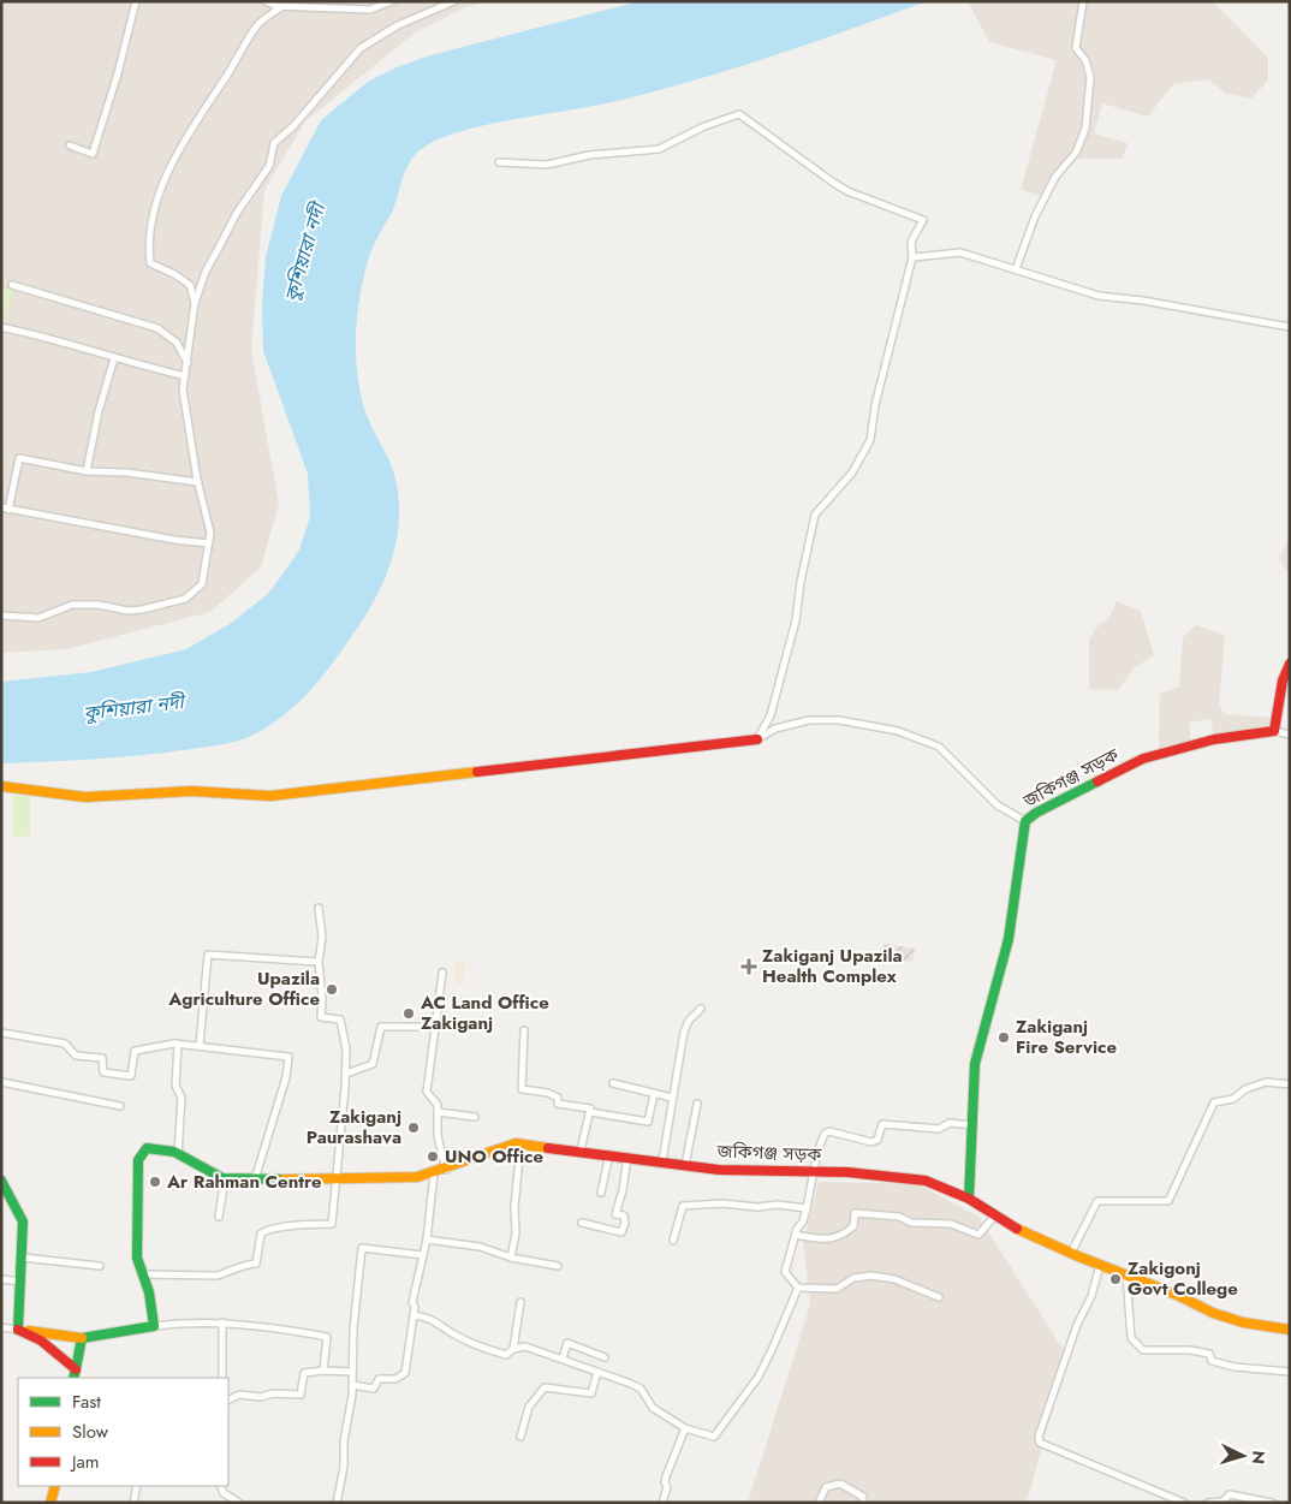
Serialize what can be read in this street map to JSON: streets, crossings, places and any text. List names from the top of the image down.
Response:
{
  "streets": {
    "main road": ["জকিগঞ্জ সড়ক"]
  },
  "water": ["কুশিয়ারা নদী"],
  "places": {
    "health": ["Zakiganj Upazila Health Complex"],
    "other": [
      "Upazila Agriculture Office",
      "AC Land Office Zakiganj",
      "Zakiganj Fire Service",
      "Zakiganj Paurashava",
      "UNO Office",
      "Ar Rahman Centre",
      "Zakigonj Govt College"
    ]
  },
  "legend": ["Fast", "Slow", "Jam"],
  "north": "right"
}
